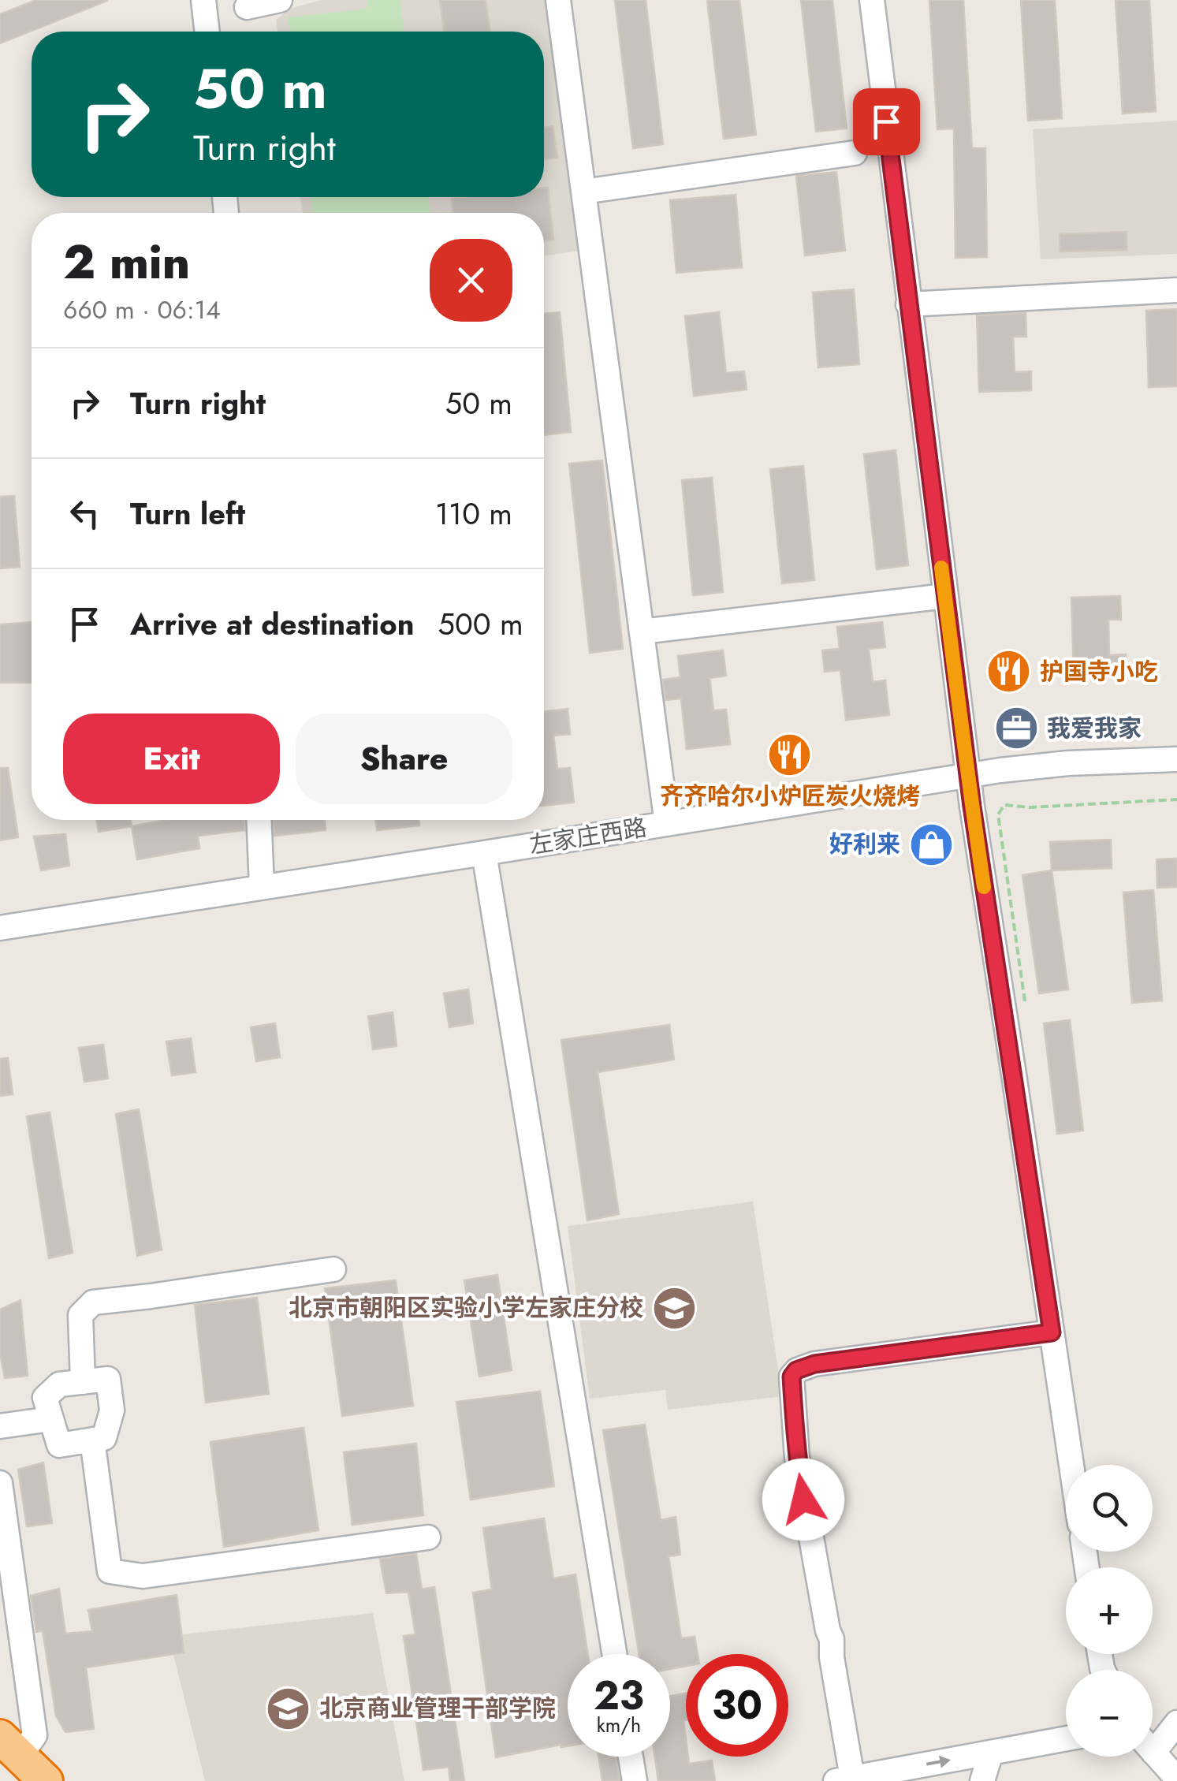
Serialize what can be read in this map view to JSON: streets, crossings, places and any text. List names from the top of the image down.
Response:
{
  "streets": {
    "street": ["左家庄西路"]
  },
  "places": {
    "restaurant": ["护国寺小吃", "齐齐哈尔小炉匠炭火烧烤"],
    "office": ["我爱我家"],
    "shop": ["好利来"],
    "school or university": ["北京市朝阳区实验小学左家庄分校", "北京商业管理干部学院"]
  },
  "page": {
    "turn": ["50 m", "Turn right"],
    "heading": ["2 min", "660 m · 06:14"],
    "list": [
      {
        "name": "Turn right",
        "value": "50 m"
      },
      {
        "name": "Turn left",
        "value": "110 m"
      },
      {
        "name": "Arrive at destination",
        "value": "500 m"
      }
    ],
    "buttons": ["Exit", "Share"],
    "map_buttons": ["+", "−"],
    "speed": "23 km/h",
    "limit": "30"
  }
}
